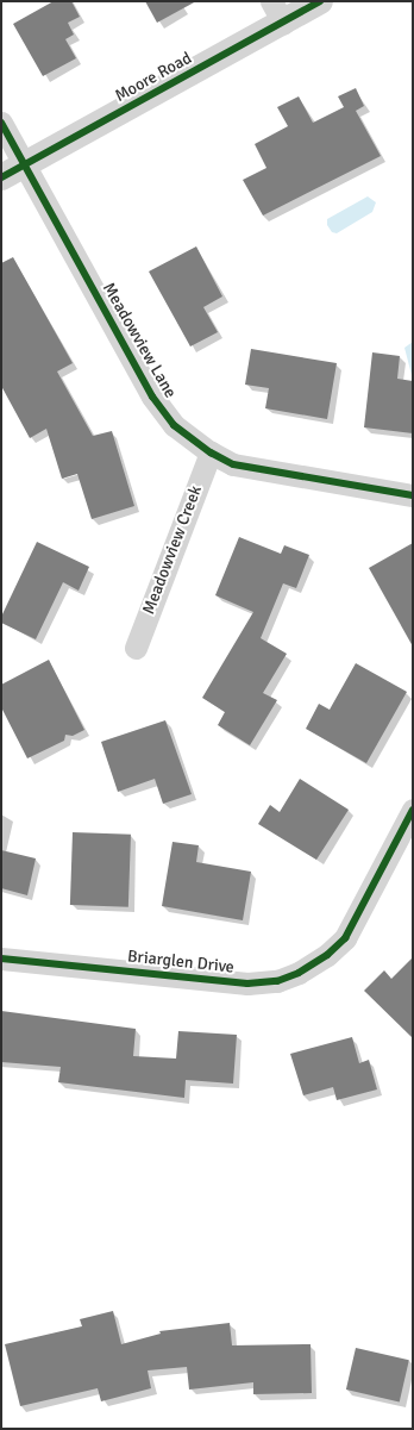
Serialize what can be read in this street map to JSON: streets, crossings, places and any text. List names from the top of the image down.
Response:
{
  "streets": {
    "street": [
      "Moore Road",
      "Meadowview Lane",
      "Meadowview Creek",
      "Briarglen Drive"
    ]
  },
  "crossings": [
    ["Moore Road", "Meadowview Lane"],
    ["Meadowview Lane", "Meadowview Creek"]
  ]
}
